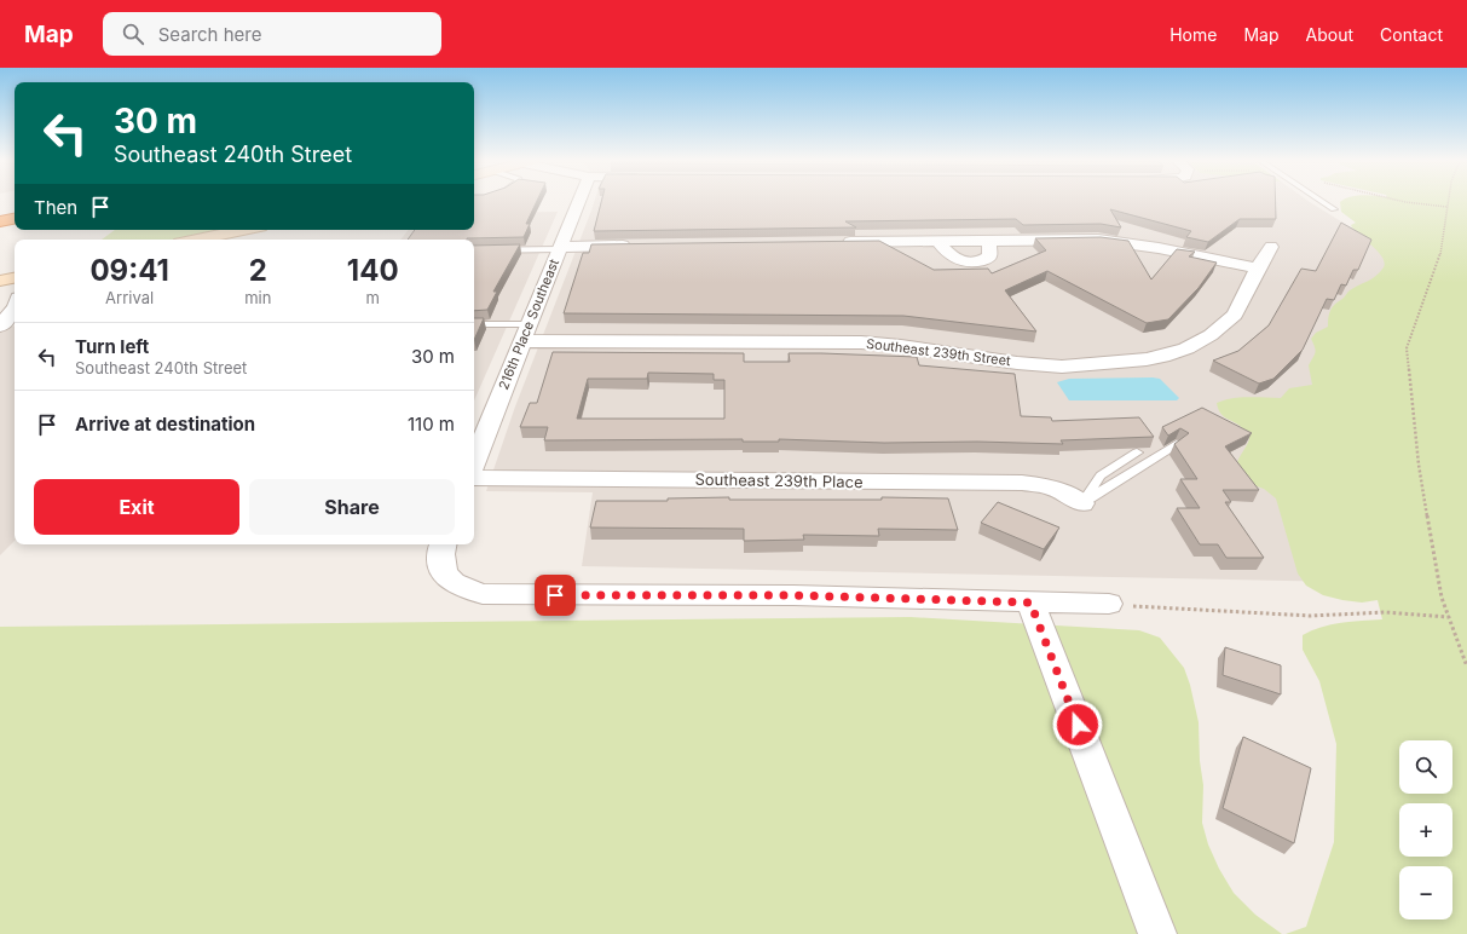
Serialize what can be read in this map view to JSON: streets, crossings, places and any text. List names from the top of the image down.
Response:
{
  "streets": {
    "street": ["216th Place Southeast", "Southeast 239th Street", "Southeast 239th Place"]
  },
  "crossings": [
    ["216th Place Southeast", "Southeast 239th Street"]
  ],
  "page": {
    "header": "Map",
    "search": "Search here",
    "nav": [
      "Home",
      "Map",
      "About",
      "Contact"
    ],
    "turn": ["30 m", "Southeast 240th Street"],
    "then": "Then",
    "eta": [
      "09:41",
      "Arrival",
      "2",
      "min",
      "140",
      "m"
    ],
    "list": [
      {
        "name": "Turn left",
        "note": "Southeast 240th Street",
        "value": "30 m"
      },
      {
        "name": "Arrive at destination",
        "value": "110 m"
      }
    ],
    "buttons": ["Exit", "Share"],
    "map_buttons": ["+", "−"]
  }
}
